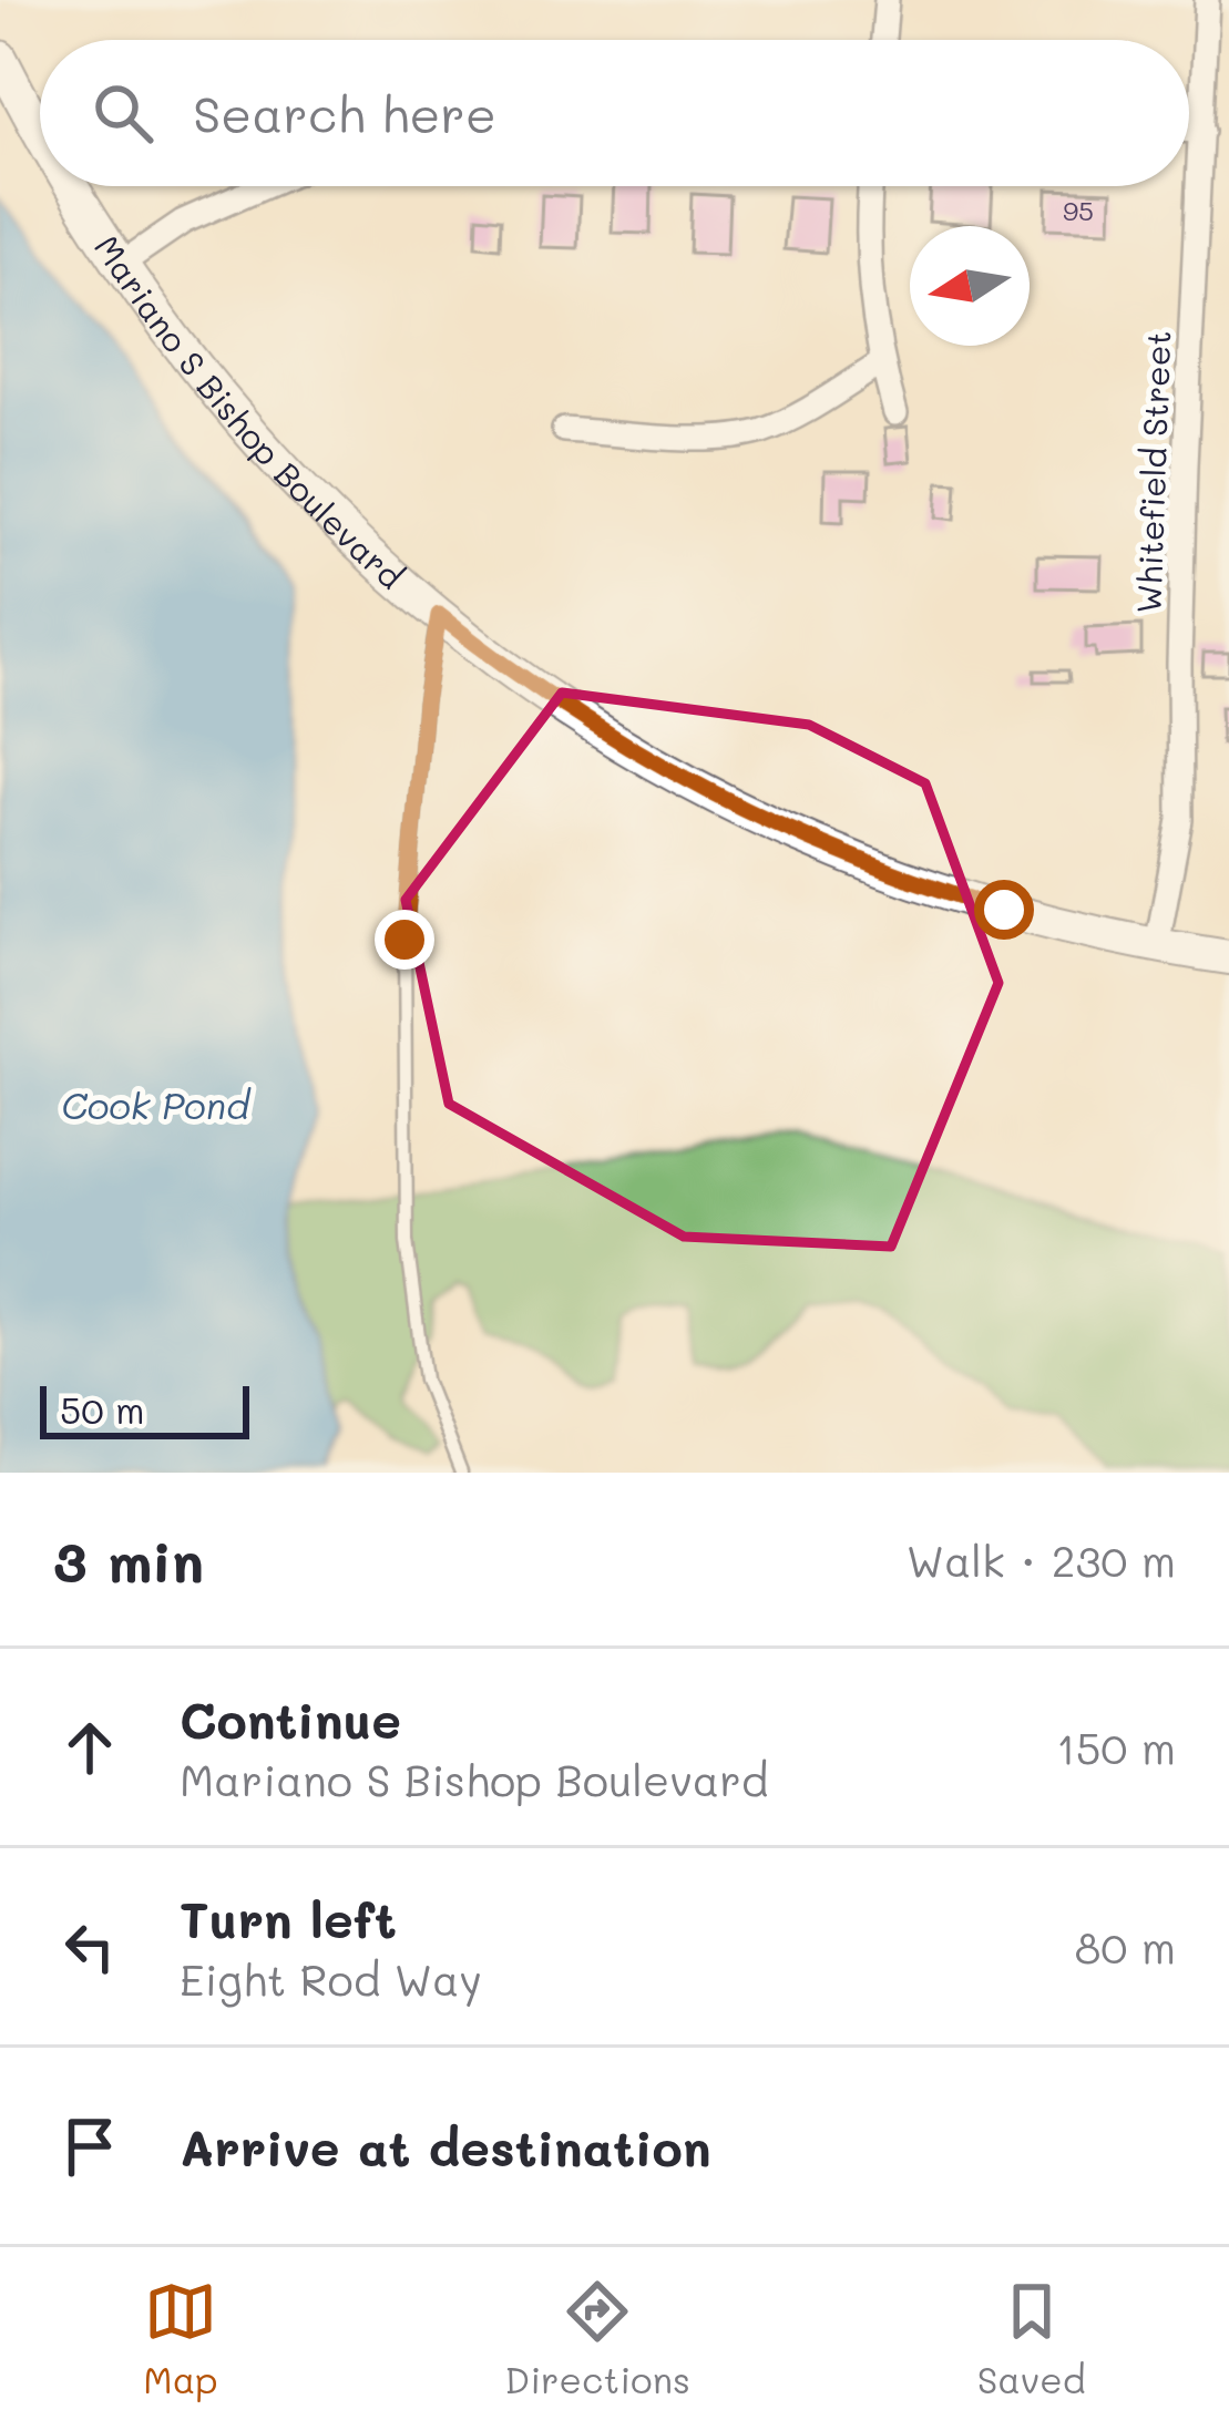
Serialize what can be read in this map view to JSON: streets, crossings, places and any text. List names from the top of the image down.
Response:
{
  "streets": {
    "main road": ["Mariano S Bishop Boulevard"],
    "street": ["Whitefield Street"]
  },
  "crossings": [
    ["Mariano S Bishop Boulevard", "Whitefield Street"]
  ],
  "water": ["Cook Pond"],
  "house_numbers": ["95"],
  "scale_bar": "50 m",
  "north": "left",
  "page": {
    "search": "Search here",
    "scale": "50 m",
    "heading": ["3 min", "Walk · 230 m"],
    "list": [
      ["Continue", "Mariano S Bishop Boulevard", "150 m"],
      ["Turn left", "Eight Rod Way", "80 m"],
      "Arrive at destination"
    ],
    "nav": ["Map", "Directions", "Saved"]
  }
}
